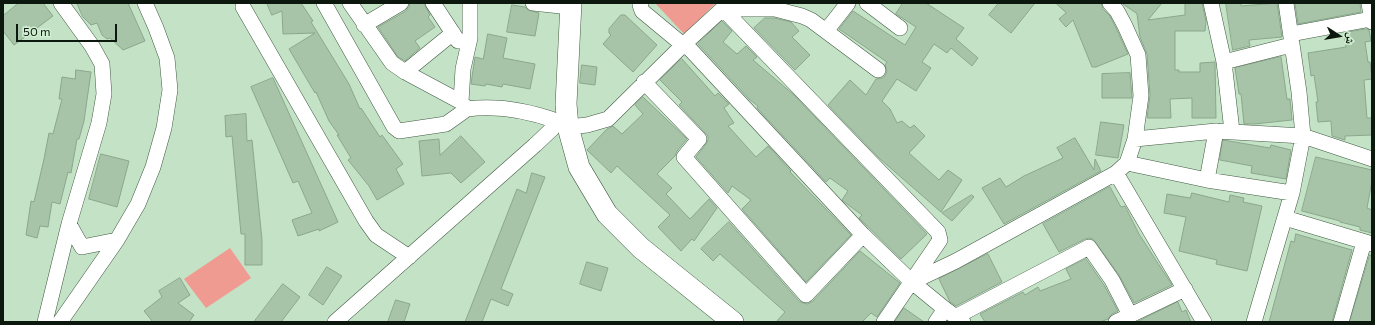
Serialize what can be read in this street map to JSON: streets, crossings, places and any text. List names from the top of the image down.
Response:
{
  "scale_bar": "50 m",
  "north": "right"
}
